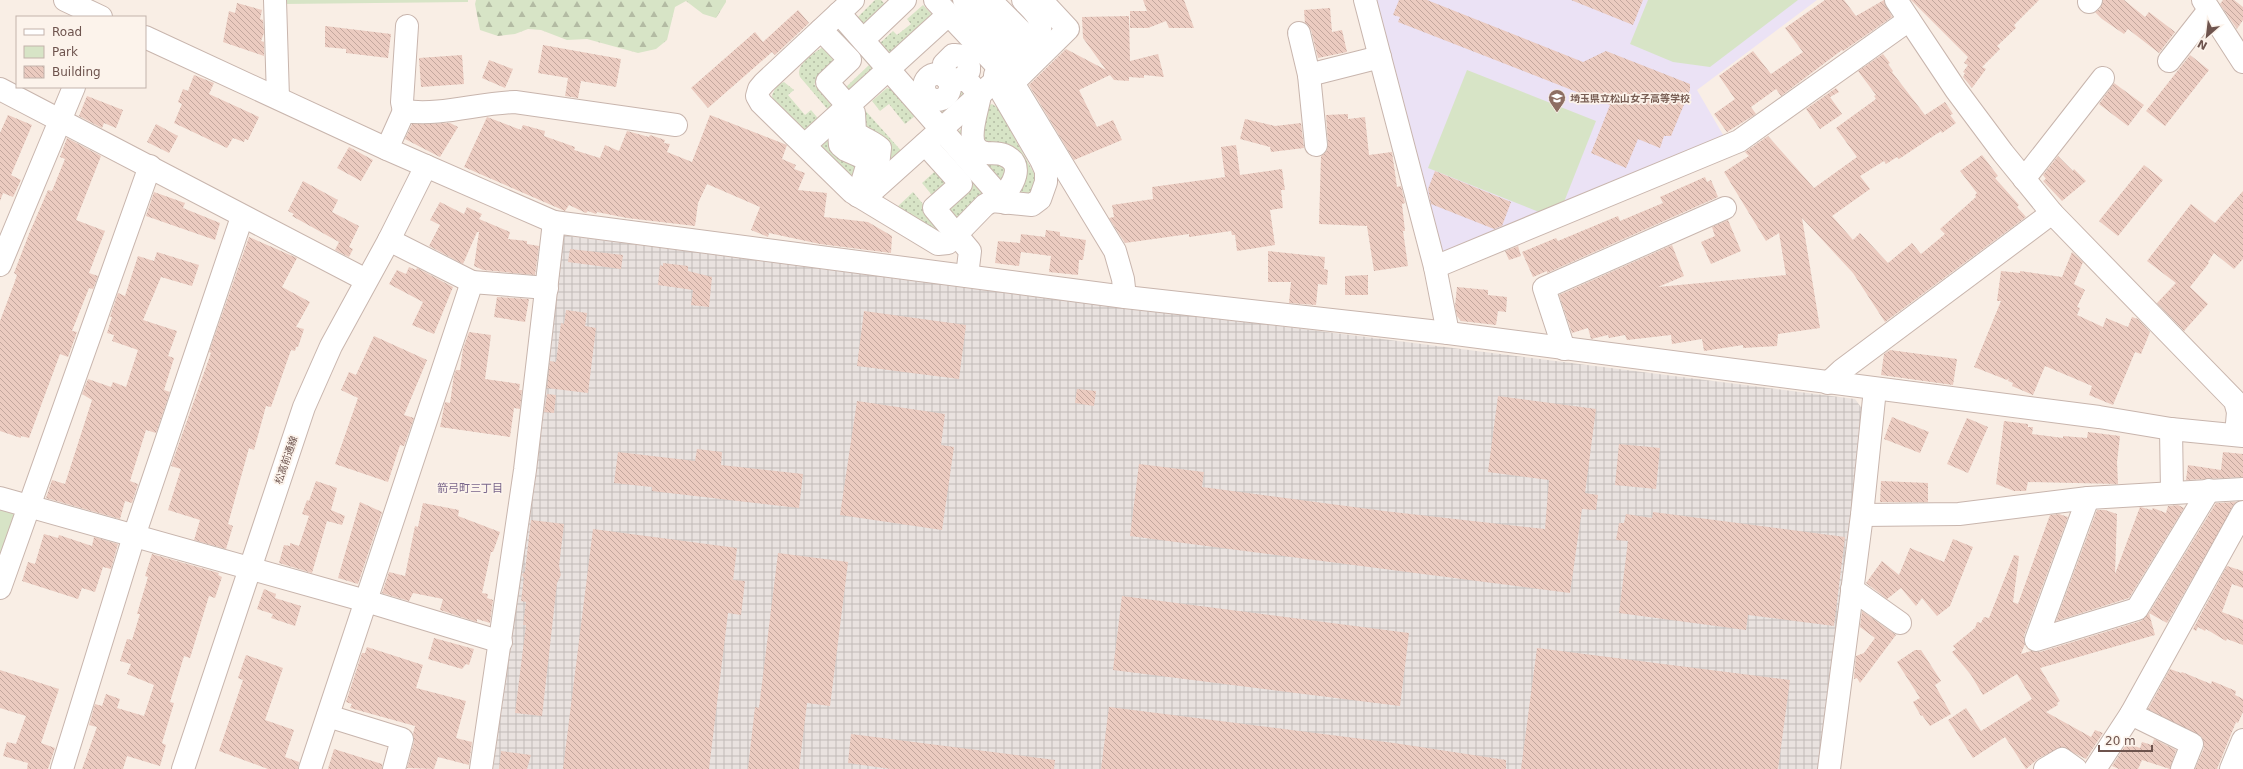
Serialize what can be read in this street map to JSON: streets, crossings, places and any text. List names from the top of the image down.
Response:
{
  "streets": {
    "street": ["松高前通線"]
  },
  "districts": ["箭弓町三丁目"],
  "places": {
    "school or university": ["埼玉県立松山女子高等学校"]
  },
  "legend": ["Road", "Park", "Building"],
  "scale_bar": "20 m",
  "north": "bottom left"
}
